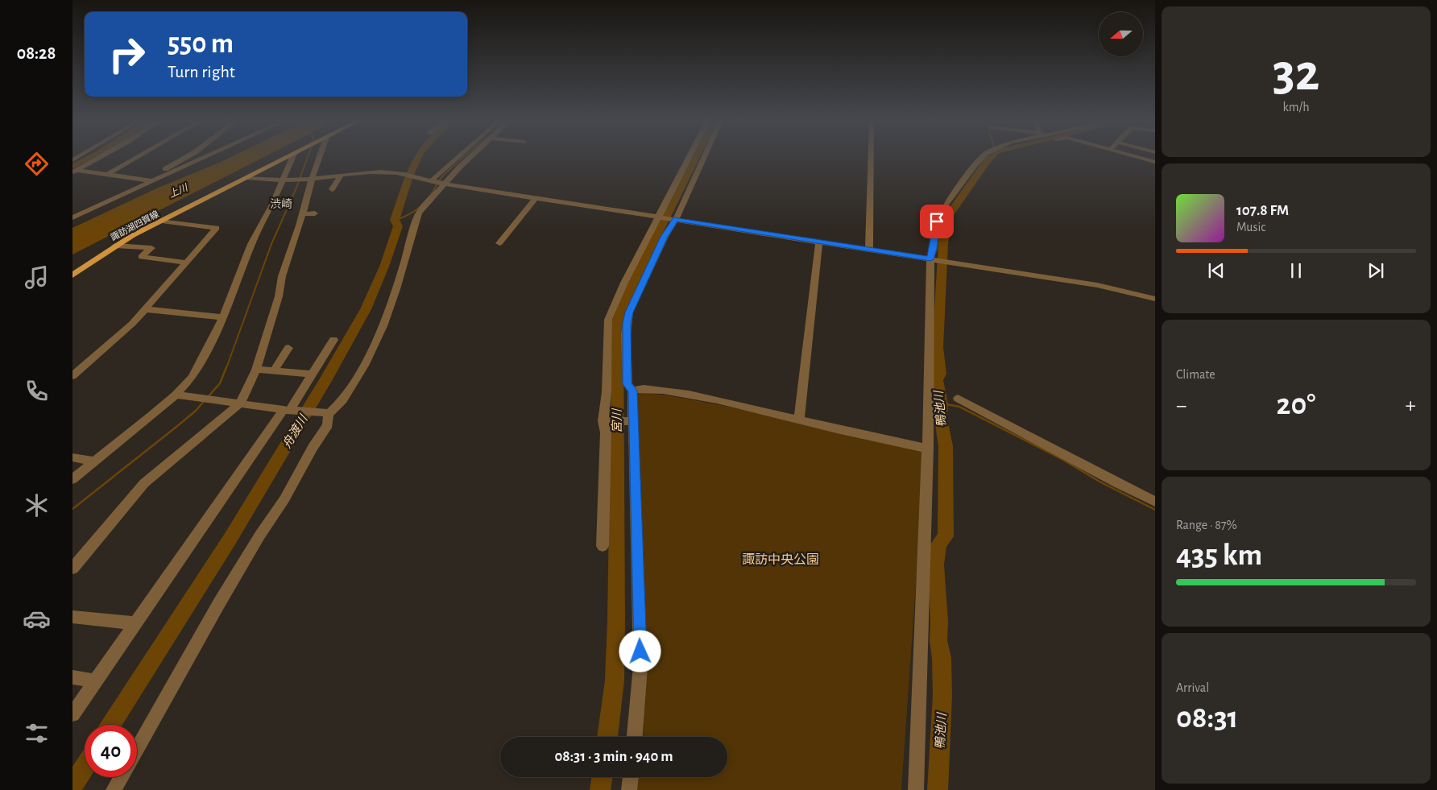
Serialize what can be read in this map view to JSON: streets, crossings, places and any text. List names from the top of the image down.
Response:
{
  "streets": {
    "main road": ["諏訪湖四賀線"]
  },
  "districts": ["渋崎"],
  "water": [
    "上川",
    "鴨池川",
    "宮川",
    "舟渡川"
  ],
  "parks": ["諏訪中央公園"],
  "north": "left",
  "page": {
    "tabs": "08:28",
    "tile": [
      ["32", "km/h"],
      "Climate",
      ["Range · 87%", "435 km"],
      ["Arrival", "08:31"]
    ],
    "turn": ["550 m", "Turn right"],
    "song": ["107.8 FM", "Music"],
    "heat": ["−", "20°", "+"],
    "limit": "40",
    "trip": "08:31 · 3 min · 940 m"
  }
}
